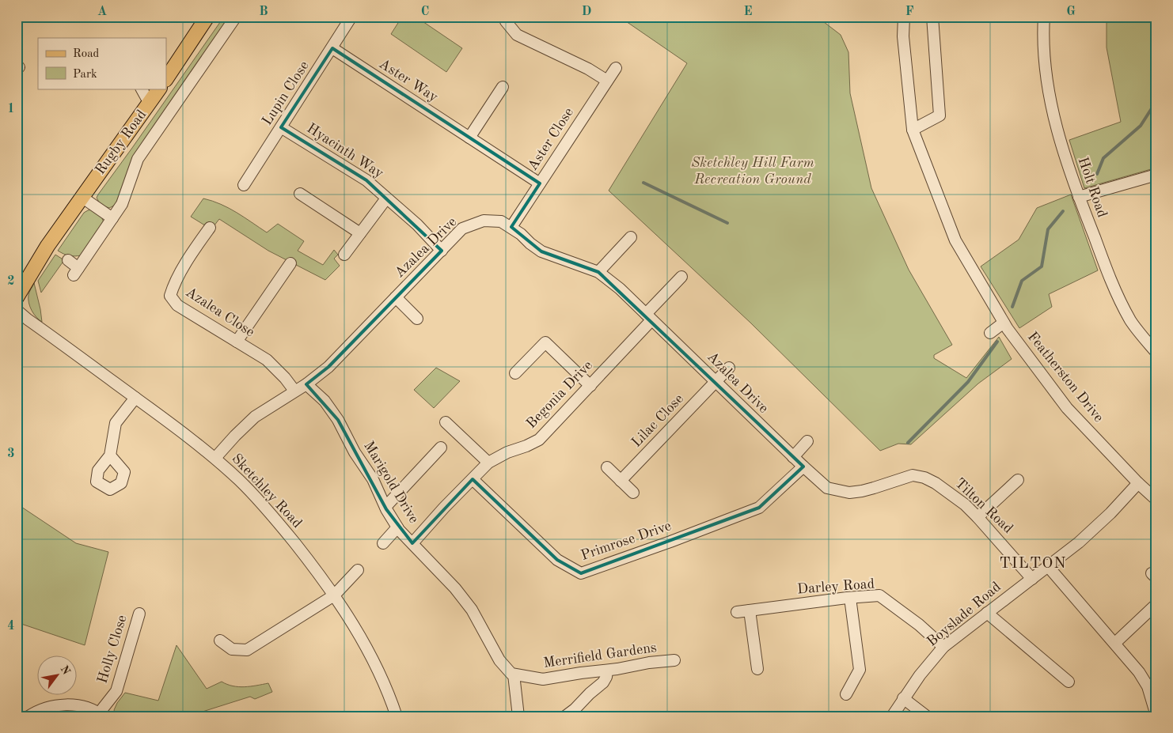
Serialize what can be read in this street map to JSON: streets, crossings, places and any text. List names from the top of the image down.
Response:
{
  "streets": {
    "main road": ["Rugby Road"],
    "street": [
      "Aster Way",
      "Lupin Close",
      "Aster Close",
      "Hyacinth Way",
      "Holt Road",
      "Azalea Drive",
      "Azalea Close",
      "Featherston Drive",
      "Begonia Drive",
      "Lilac Close",
      "Marigold Drive",
      "Sketchley Road",
      "Tilton Road",
      "Primrose Drive",
      "Darley Road",
      "Boyslade Road",
      "Holly Close",
      "Merrifield Gardens"
    ]
  },
  "crossings": [
    ["Aster Way", "Lupin Close"],
    ["Aster Way", "Aster Close"],
    ["Lupin Close", "Hyacinth Way"],
    ["Aster Close", "Azalea Drive"],
    ["Hyacinth Way", "Azalea Drive"],
    ["Azalea Drive", "Azalea Close"],
    ["Azalea Drive", "Begonia Drive"],
    ["Azalea Drive", "Lilac Close"],
    ["Azalea Drive", "Marigold Drive"],
    ["Azalea Drive", "Sketchley Road"],
    ["Azalea Drive", "Tilton Road"],
    ["Azalea Drive", "Primrose Drive"],
    ["Featherston Drive", "Boyslade Road"],
    ["Begonia Drive", "Marigold Drive"],
    ["Begonia Drive", "Primrose Drive"],
    ["Marigold Drive", "Merrifield Gardens"],
    ["Tilton Road", "Boyslade Road"],
    ["Darley Road", "Boyslade Road"]
  ],
  "districts": ["TILTON"],
  "parks": ["Sketchley Hill Farm Recreation Ground"],
  "legend": ["Road", "Park"],
  "north": "top right",
  "grid": {
    "columns": [
      "A",
      "B",
      "C",
      "D",
      "E",
      "F",
      "G"
    ],
    "rows": [
      "1",
      "2",
      "3",
      "4"
    ]
  }
}
